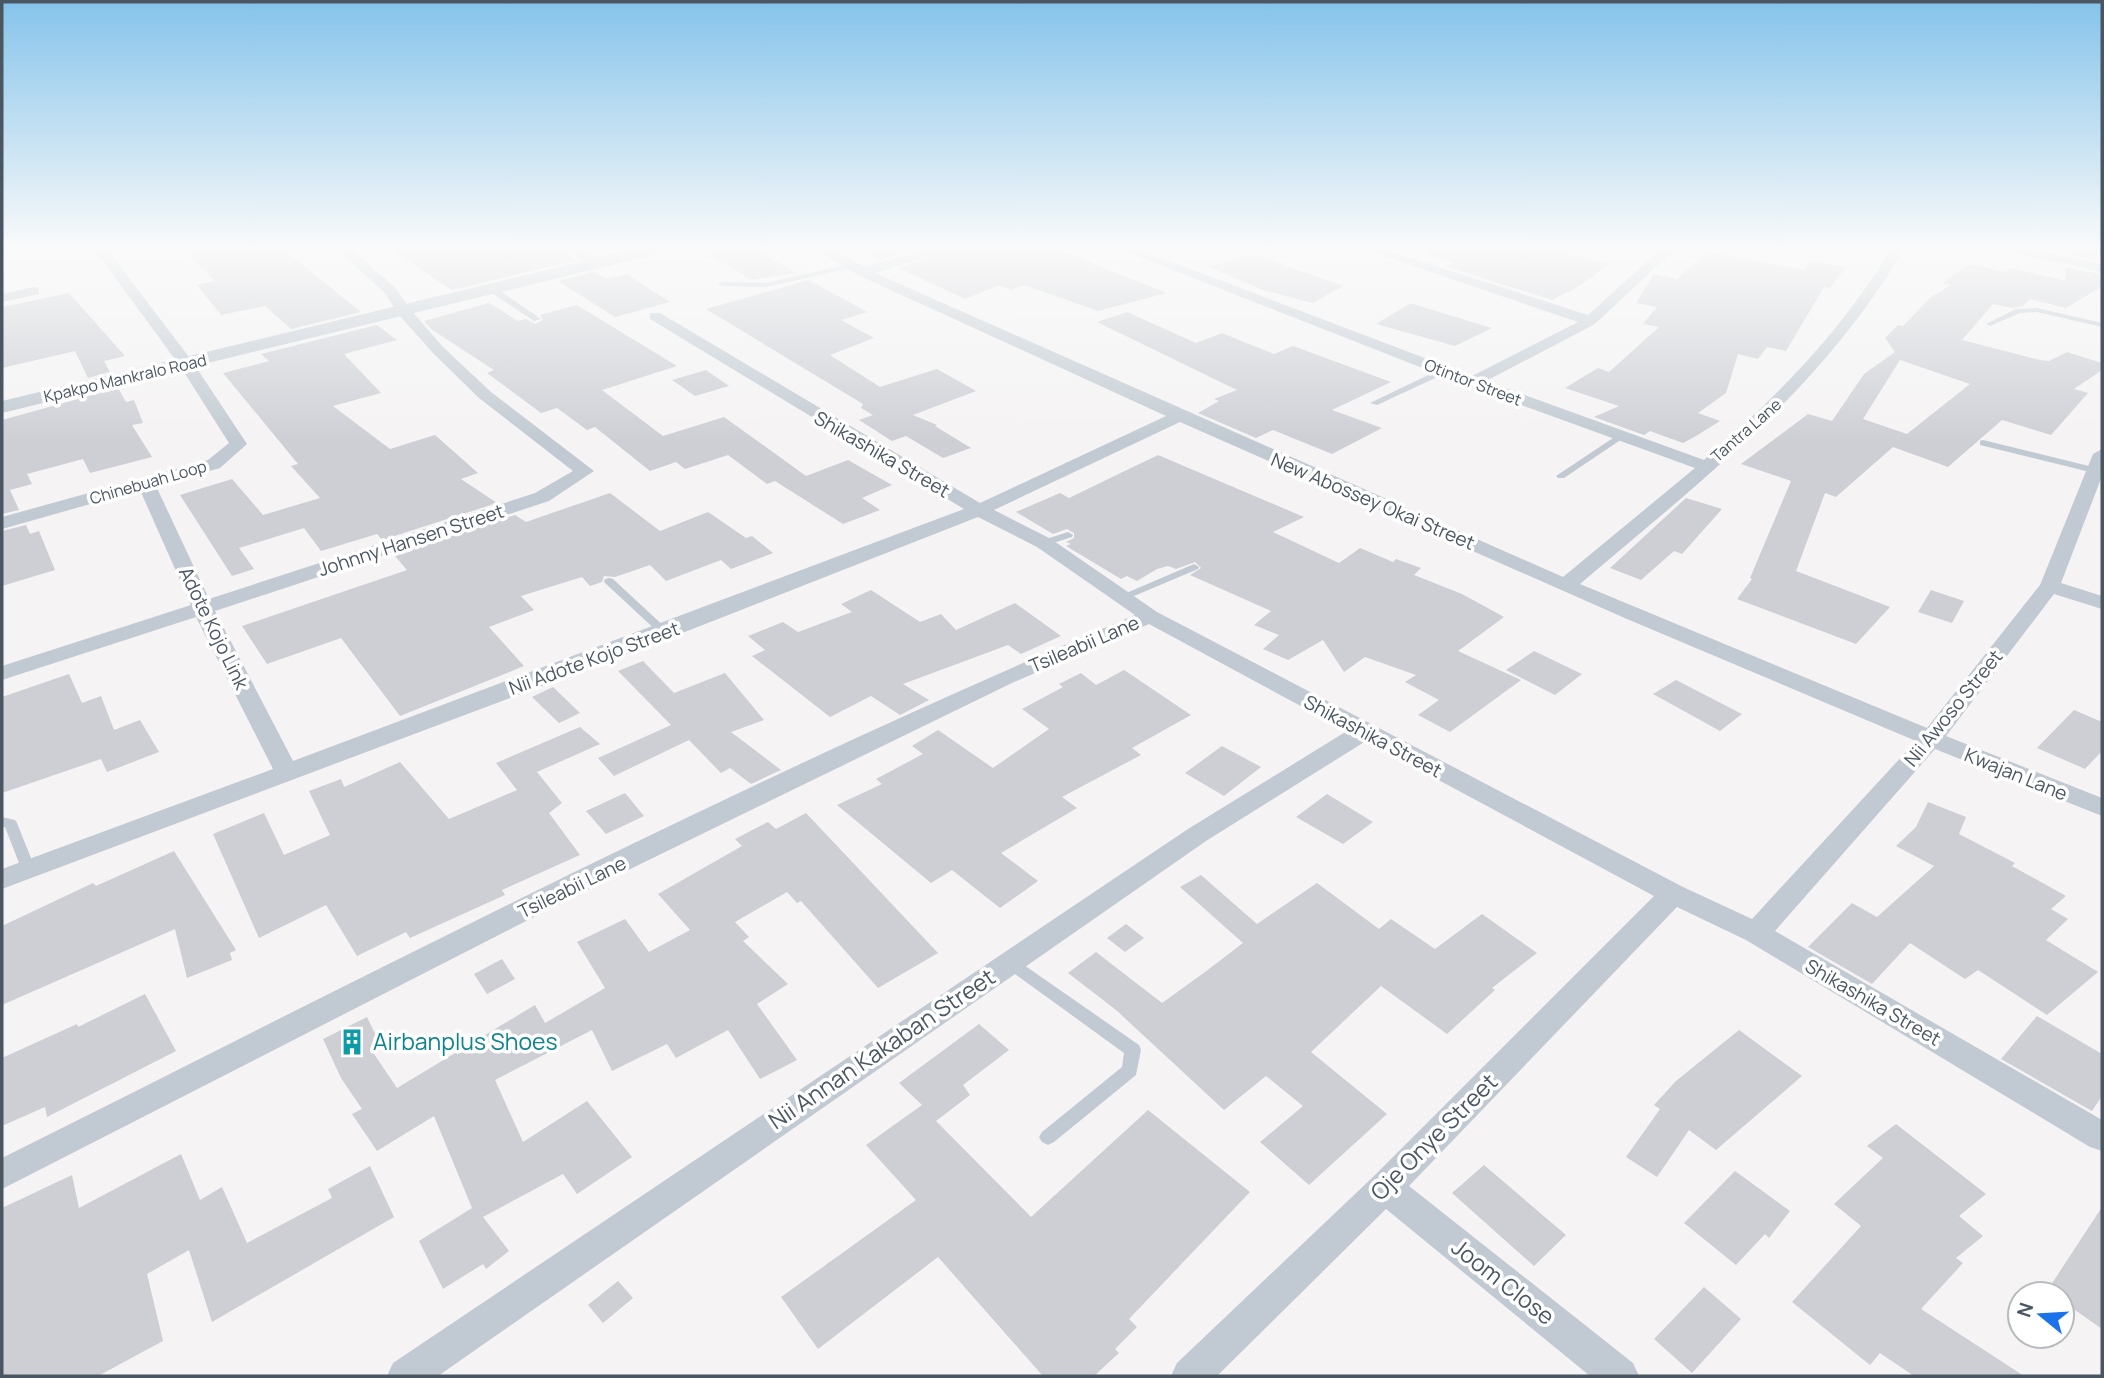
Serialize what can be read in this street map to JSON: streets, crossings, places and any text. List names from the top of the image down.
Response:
{
  "streets": {
    "street": [
      "Kpakpo Mankralo Road",
      "Otintor Street",
      "Tantra Lane",
      "Shikashika Street",
      "Chinebuah Loop",
      "New Abossey Okai Street",
      "Johnny Hansen Street",
      "Adote Kojo Link",
      "Tsileabii Lane",
      "Nii Adote Kojo Street",
      "Nii Awoso Street",
      "Kwajan Lane",
      "Nii Annan Kakaban Street",
      "Oje Onye Street",
      "Joom Close"
    ]
  },
  "crossings": [
    ["Kpakpo Mankralo Road", "Chinebuah Loop"],
    ["Otintor Street", "Tantra Lane"],
    ["Tantra Lane", "New Abossey Okai Street"],
    ["Shikashika Street", "Tsileabii Lane"],
    ["Shikashika Street", "Nii Adote Kojo Street"],
    ["Shikashika Street", "Nii Awoso Street"],
    ["Shikashika Street", "Nii Annan Kakaban Street"],
    ["Shikashika Street", "Oje Onye Street"],
    ["Chinebuah Loop", "Adote Kojo Link"],
    ["New Abossey Okai Street", "Nii Adote Kojo Street"],
    ["New Abossey Okai Street", "Nii Awoso Street"],
    ["New Abossey Okai Street", "Kwajan Lane"],
    ["Johnny Hansen Street", "Adote Kojo Link"],
    ["Adote Kojo Link", "Nii Adote Kojo Street"],
    ["Nii Awoso Street", "Kwajan Lane"],
    ["Oje Onye Street", "Joom Close"]
  ],
  "places": {
    "building": ["Airbanplus Shoes"]
  },
  "north": "left"
}
